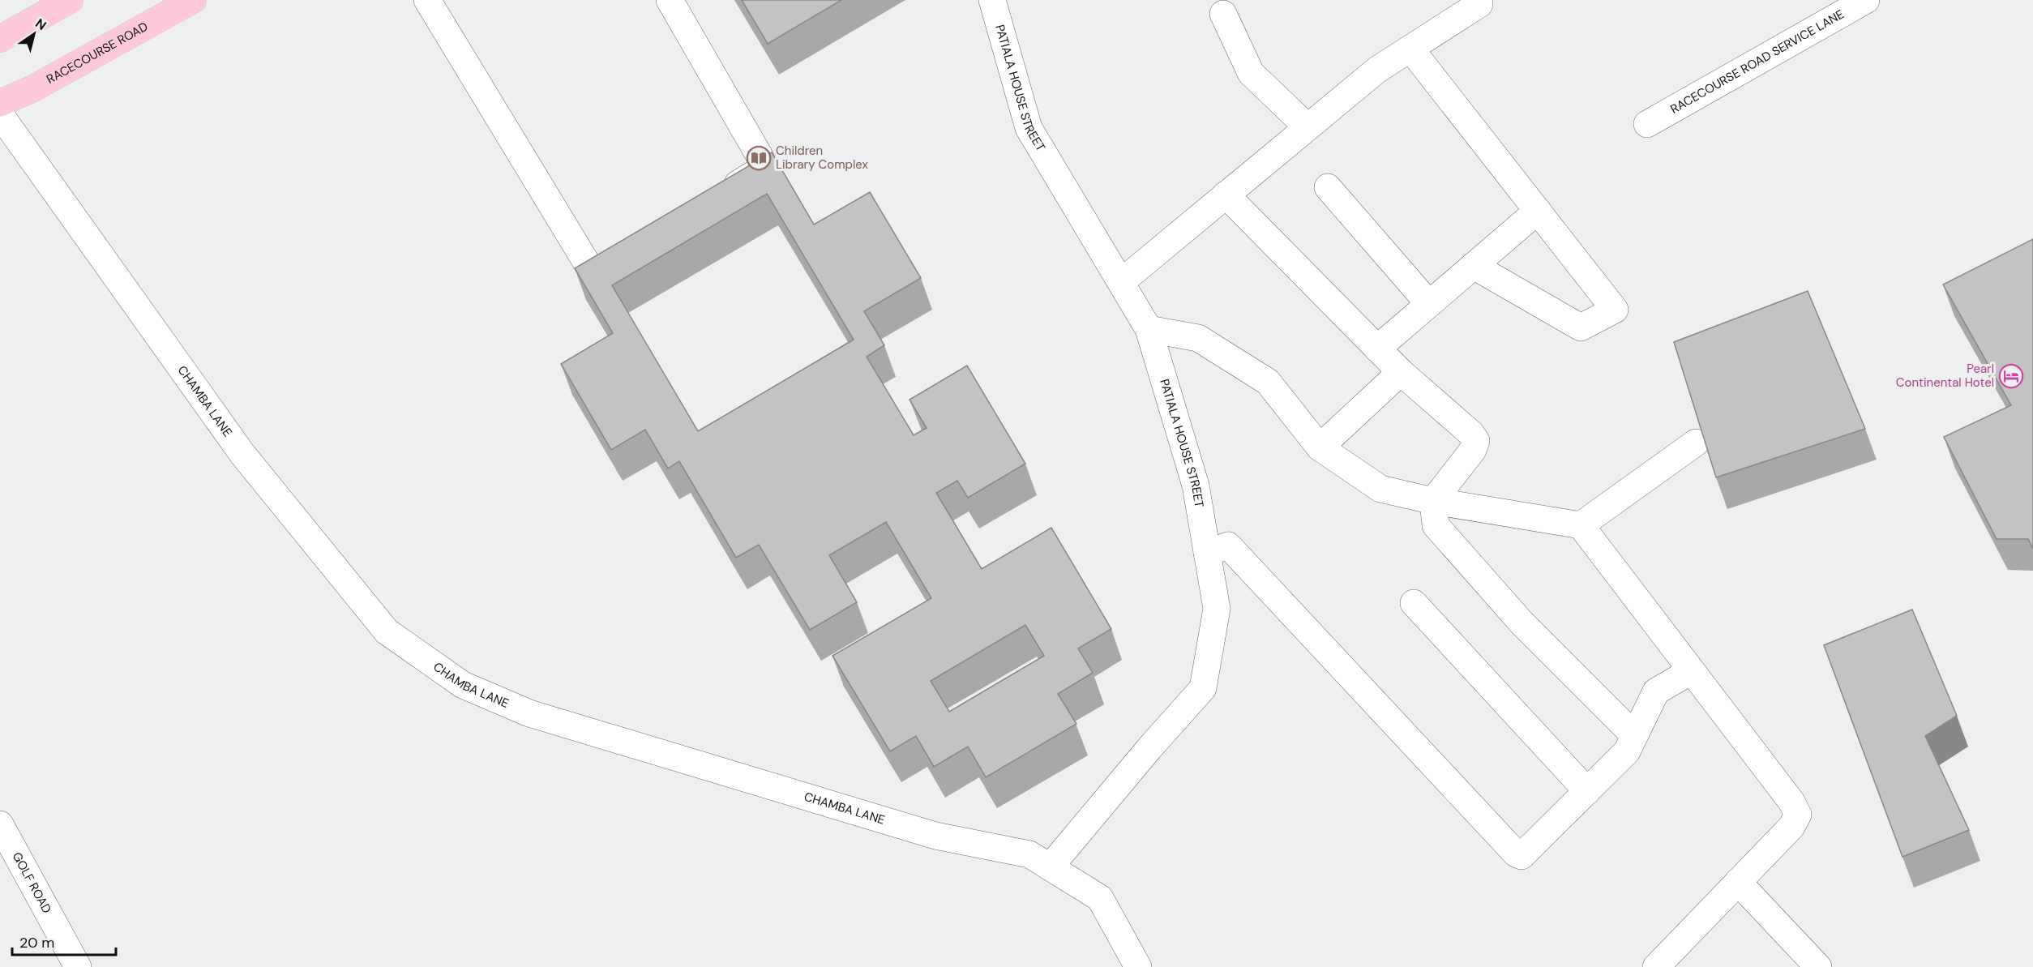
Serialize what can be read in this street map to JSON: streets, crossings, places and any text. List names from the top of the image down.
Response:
{
  "streets": {
    "main road": ["RACECOURSE ROAD"],
    "street": [
      "RACECOURSE ROAD SERVICE LANE",
      "PATIALA HOUSE STREET",
      "CHAMBA LANE",
      "GOLF ROAD"
    ]
  },
  "crossings": [
    ["PATIALA HOUSE STREET", "CHAMBA LANE"]
  ],
  "places": {
    "library": ["Children Library Complex"],
    "hotel": ["Pearl Continental Hotel"]
  },
  "scale_bar": "20 m",
  "north": "top right"
}
